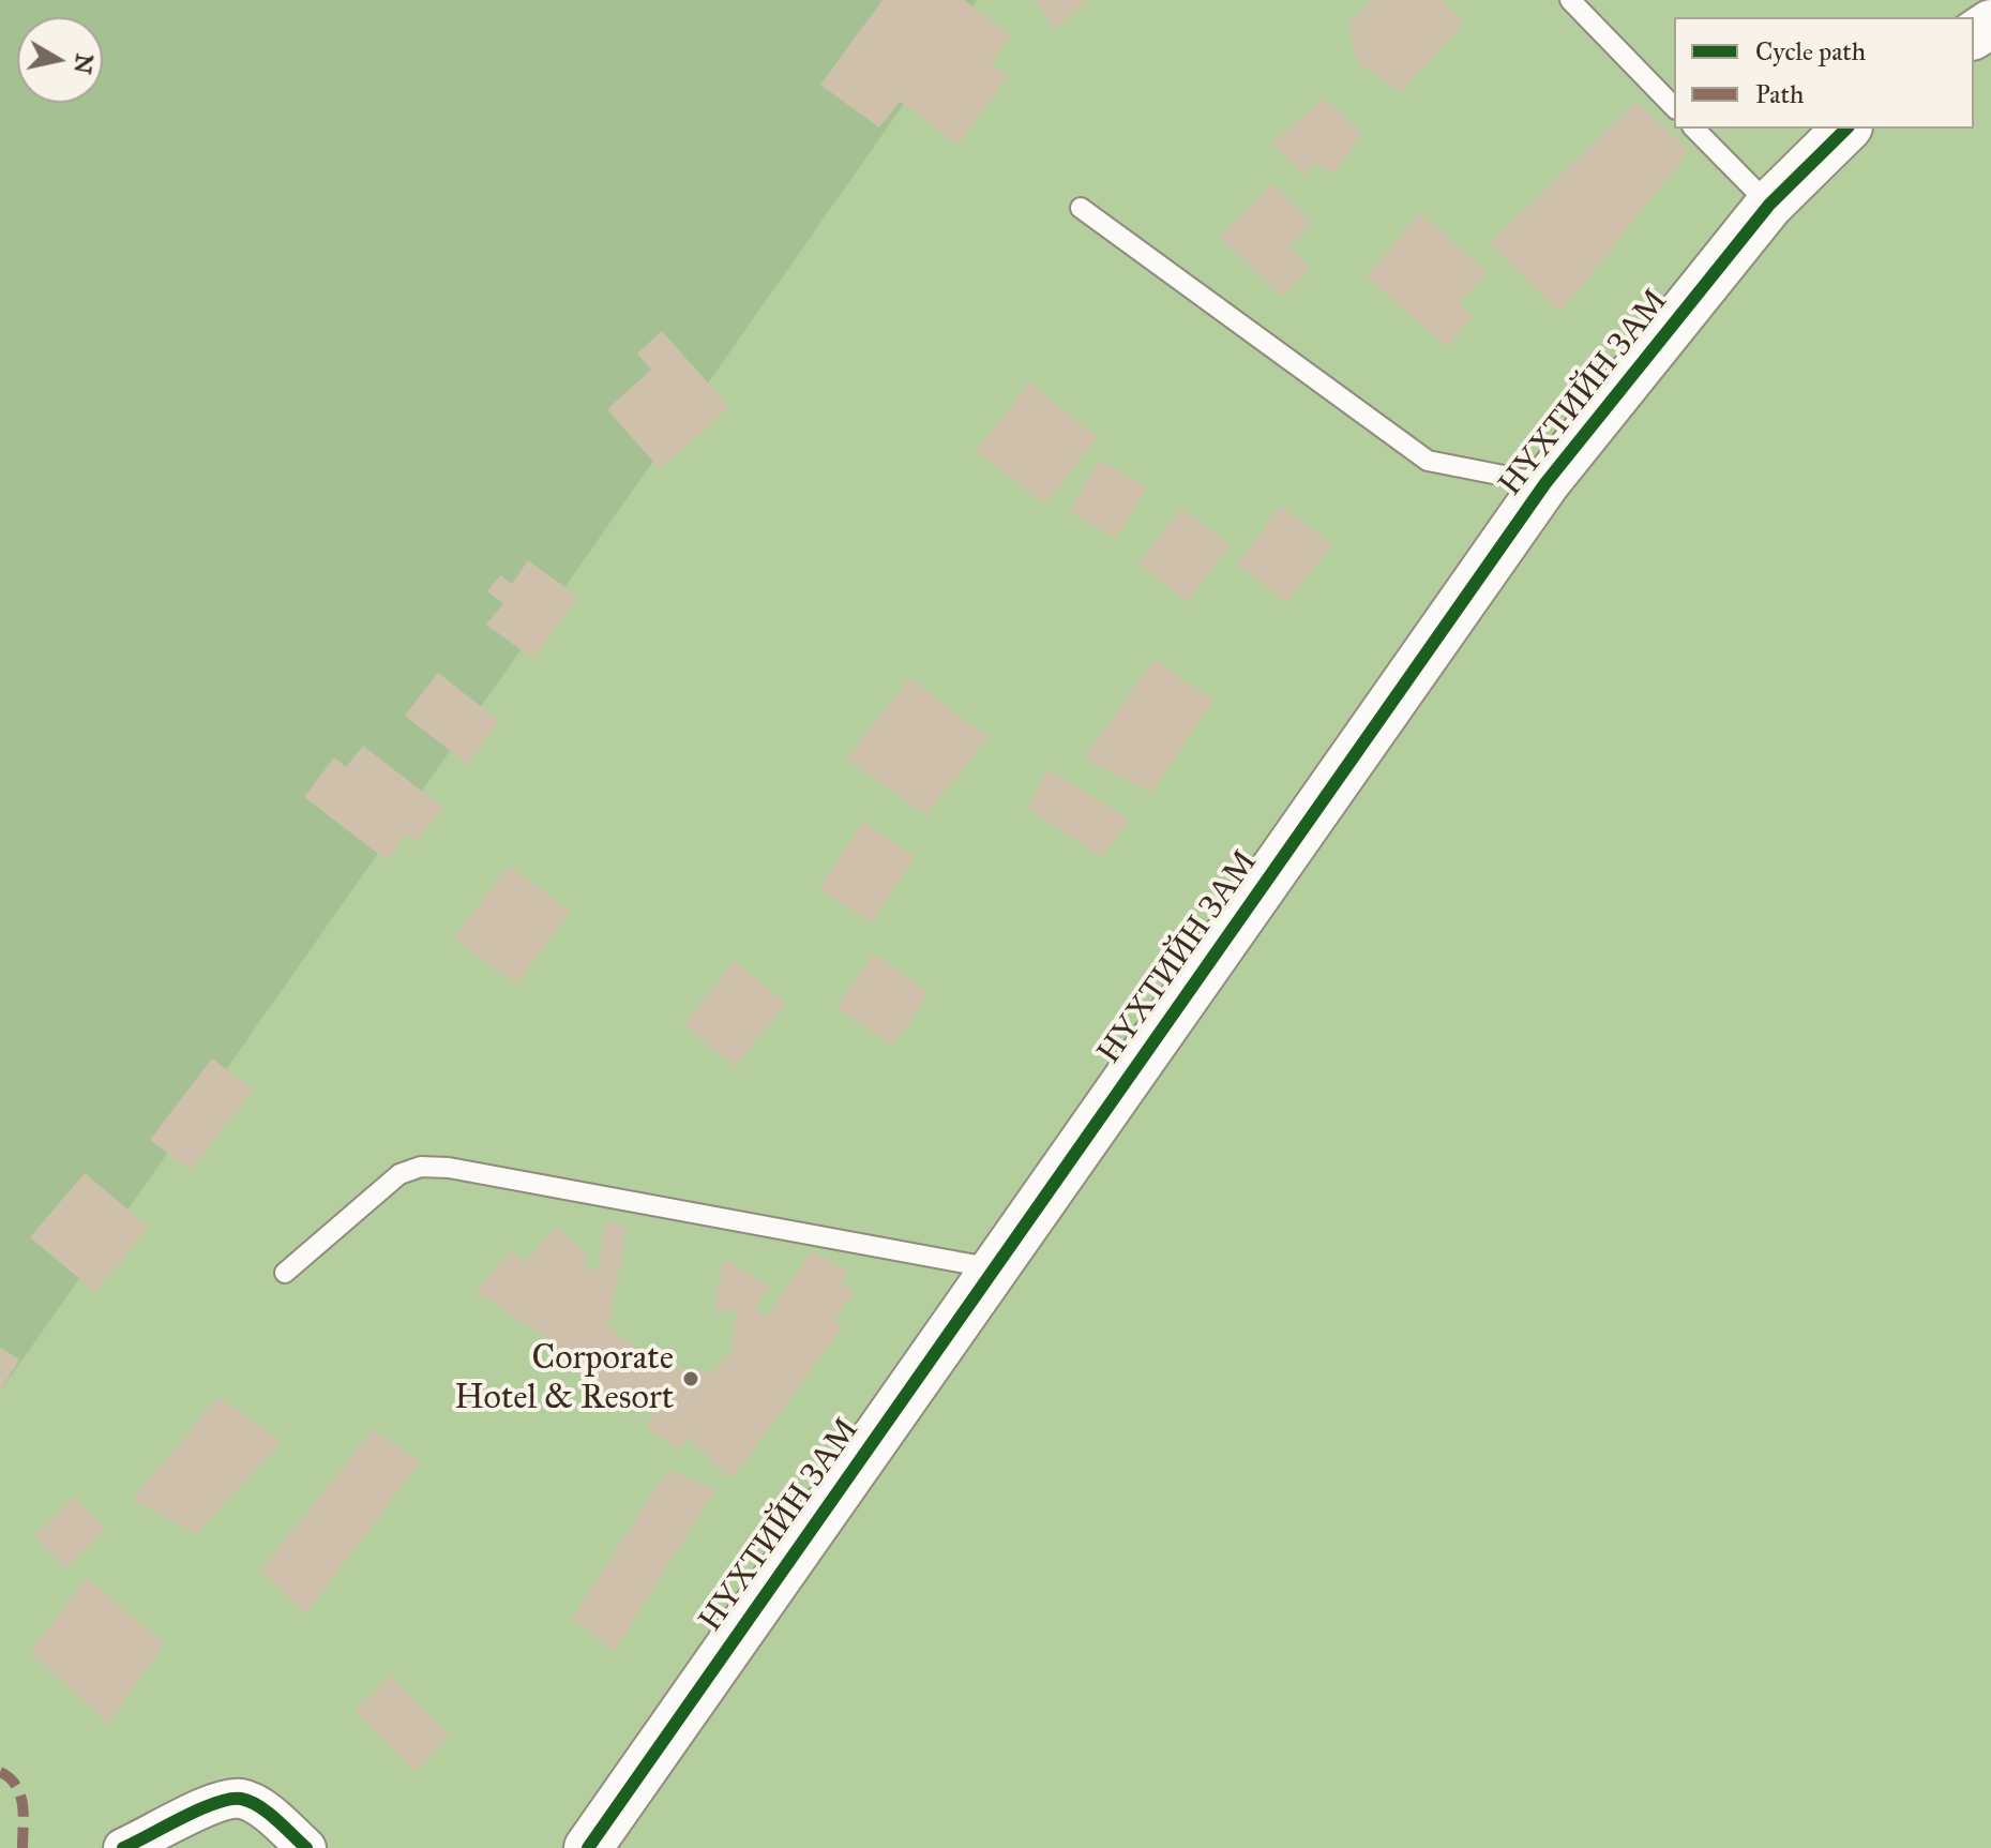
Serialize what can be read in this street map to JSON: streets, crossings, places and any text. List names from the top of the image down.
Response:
{
  "streets": {
    "street": ["НҮХТИЙН ЗАМ"]
  },
  "places": ["Corporate Hotel & Resort"],
  "legend": ["Cycle path", "Path"],
  "north": "right"
}
